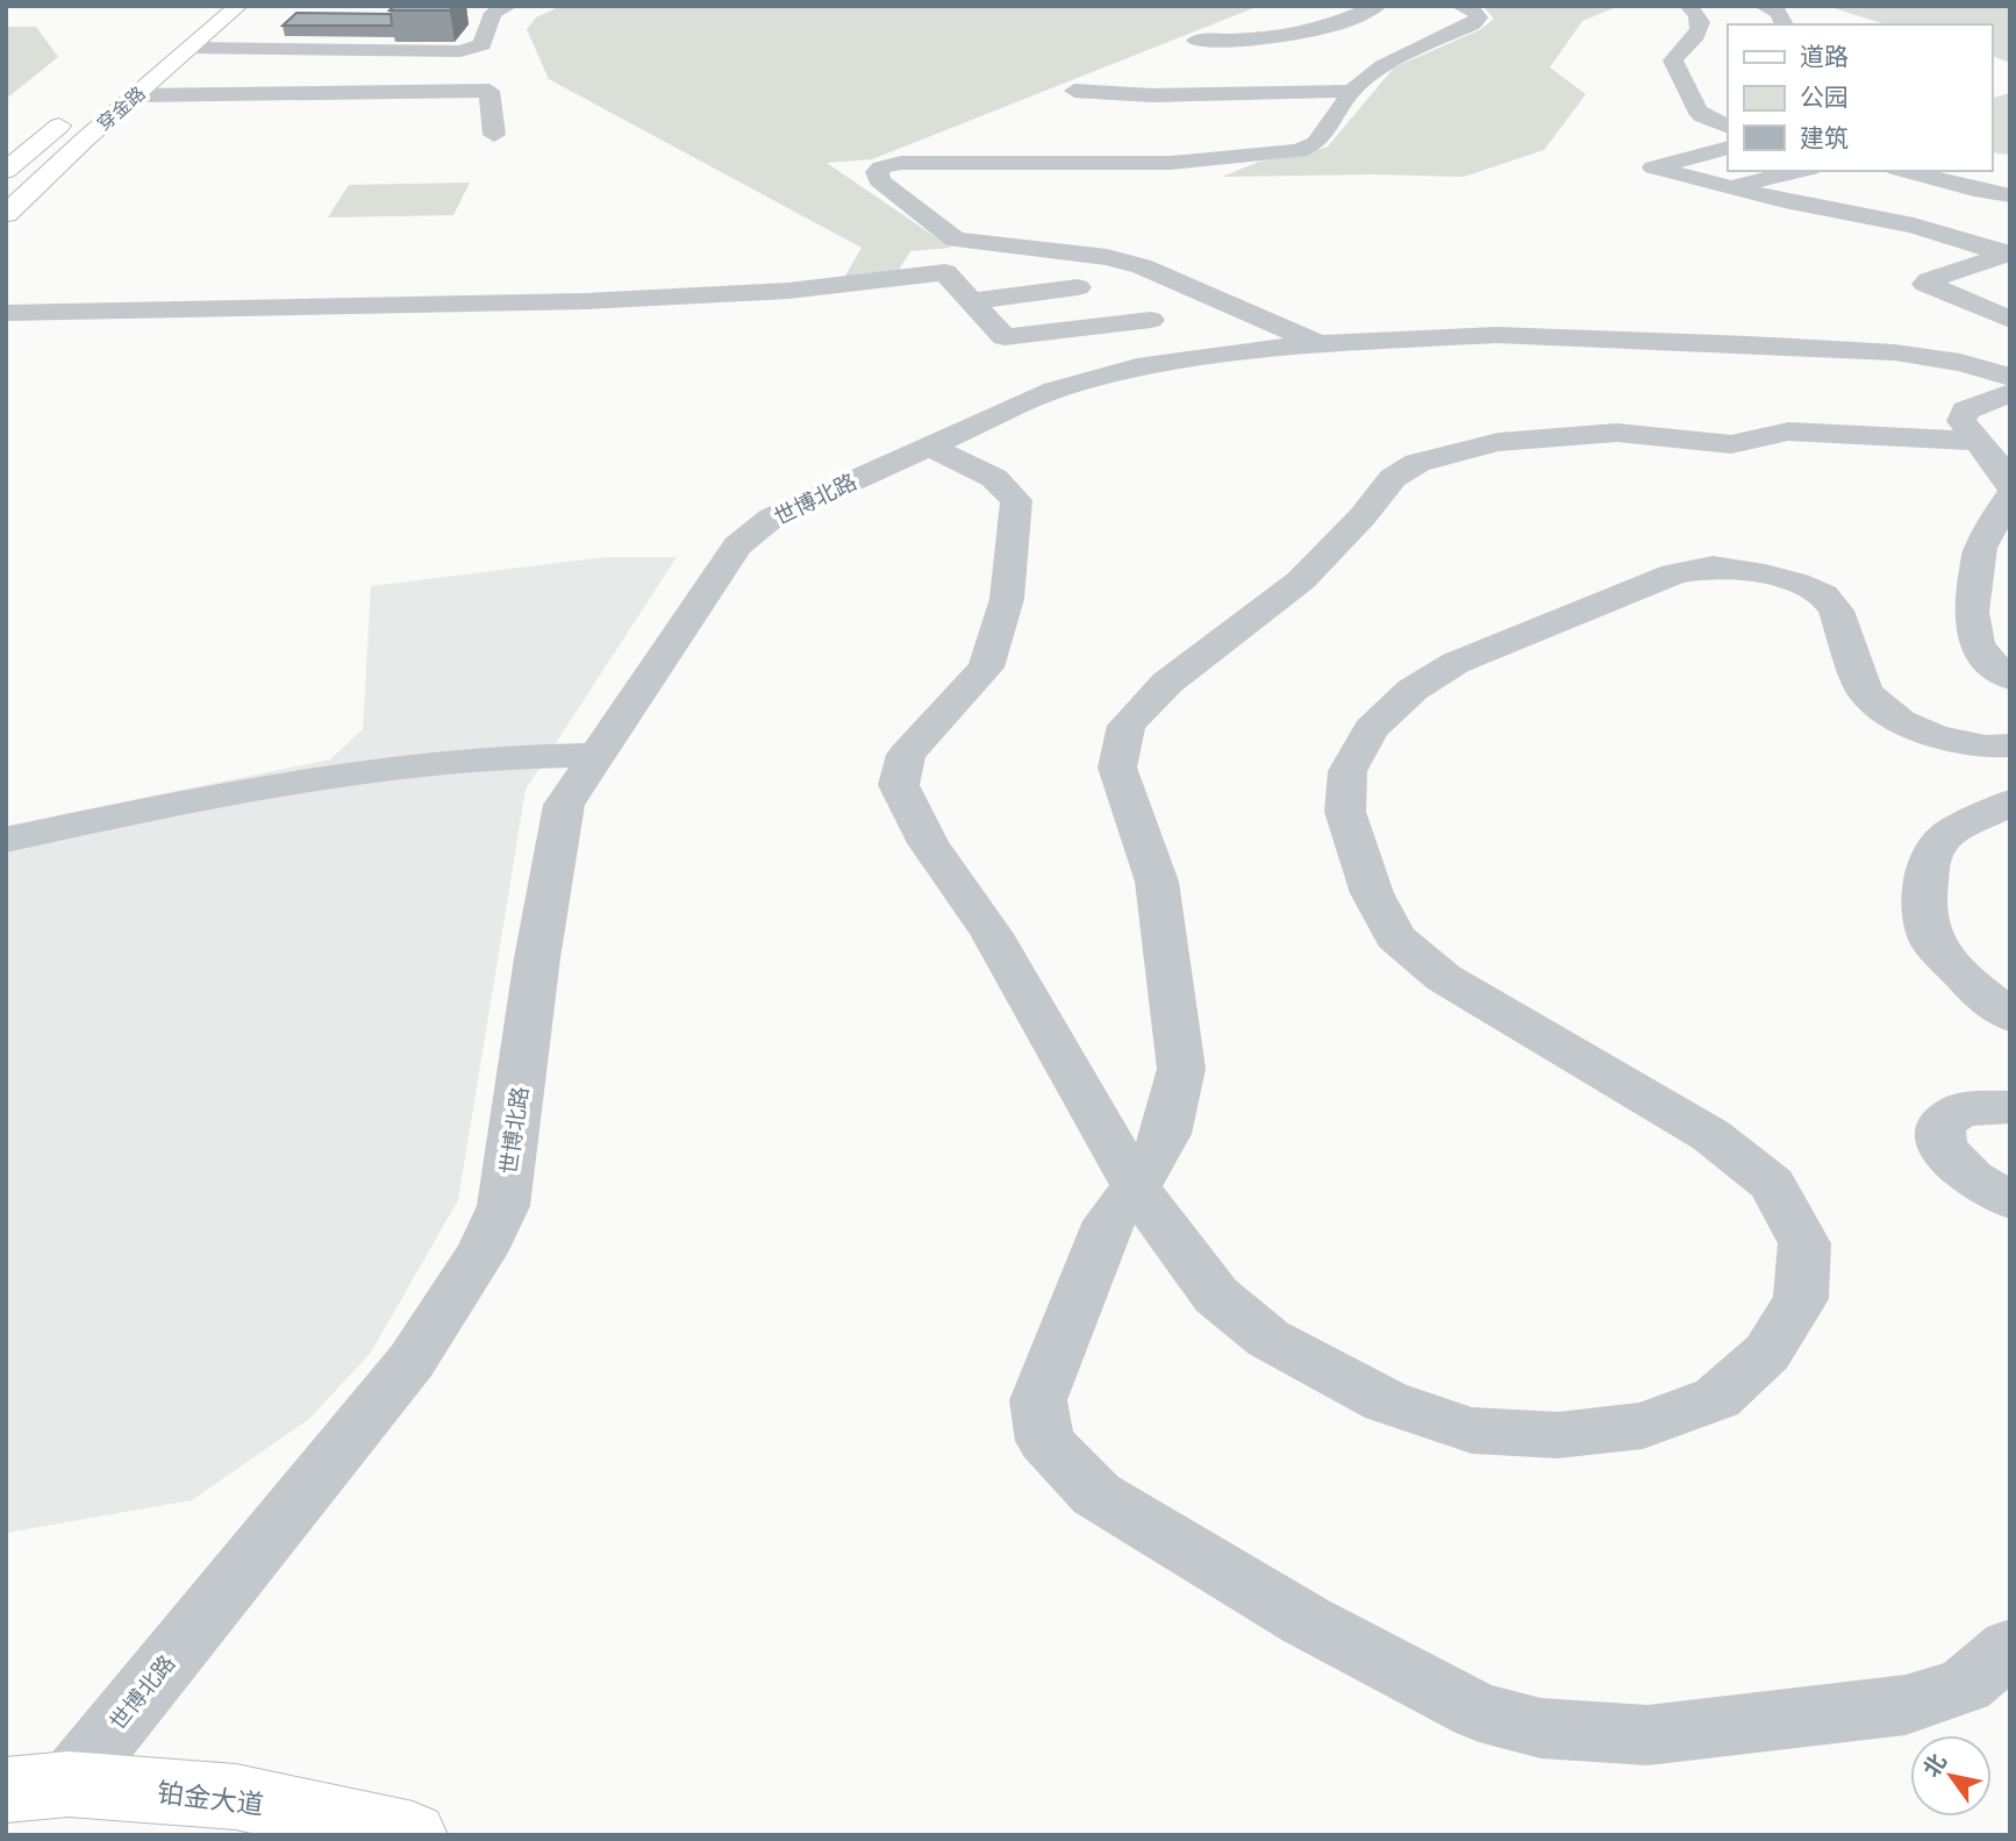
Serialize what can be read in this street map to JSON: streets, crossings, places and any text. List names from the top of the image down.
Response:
{
  "streets": {
    "main road": ["穿金路", "铂金大道"],
    "street": ["世博北路"]
  },
  "crossings": [
    ["世博北路", "铂金大道"]
  ],
  "legend": ["道路", "公园", "建筑"],
  "north": "top left"
}
